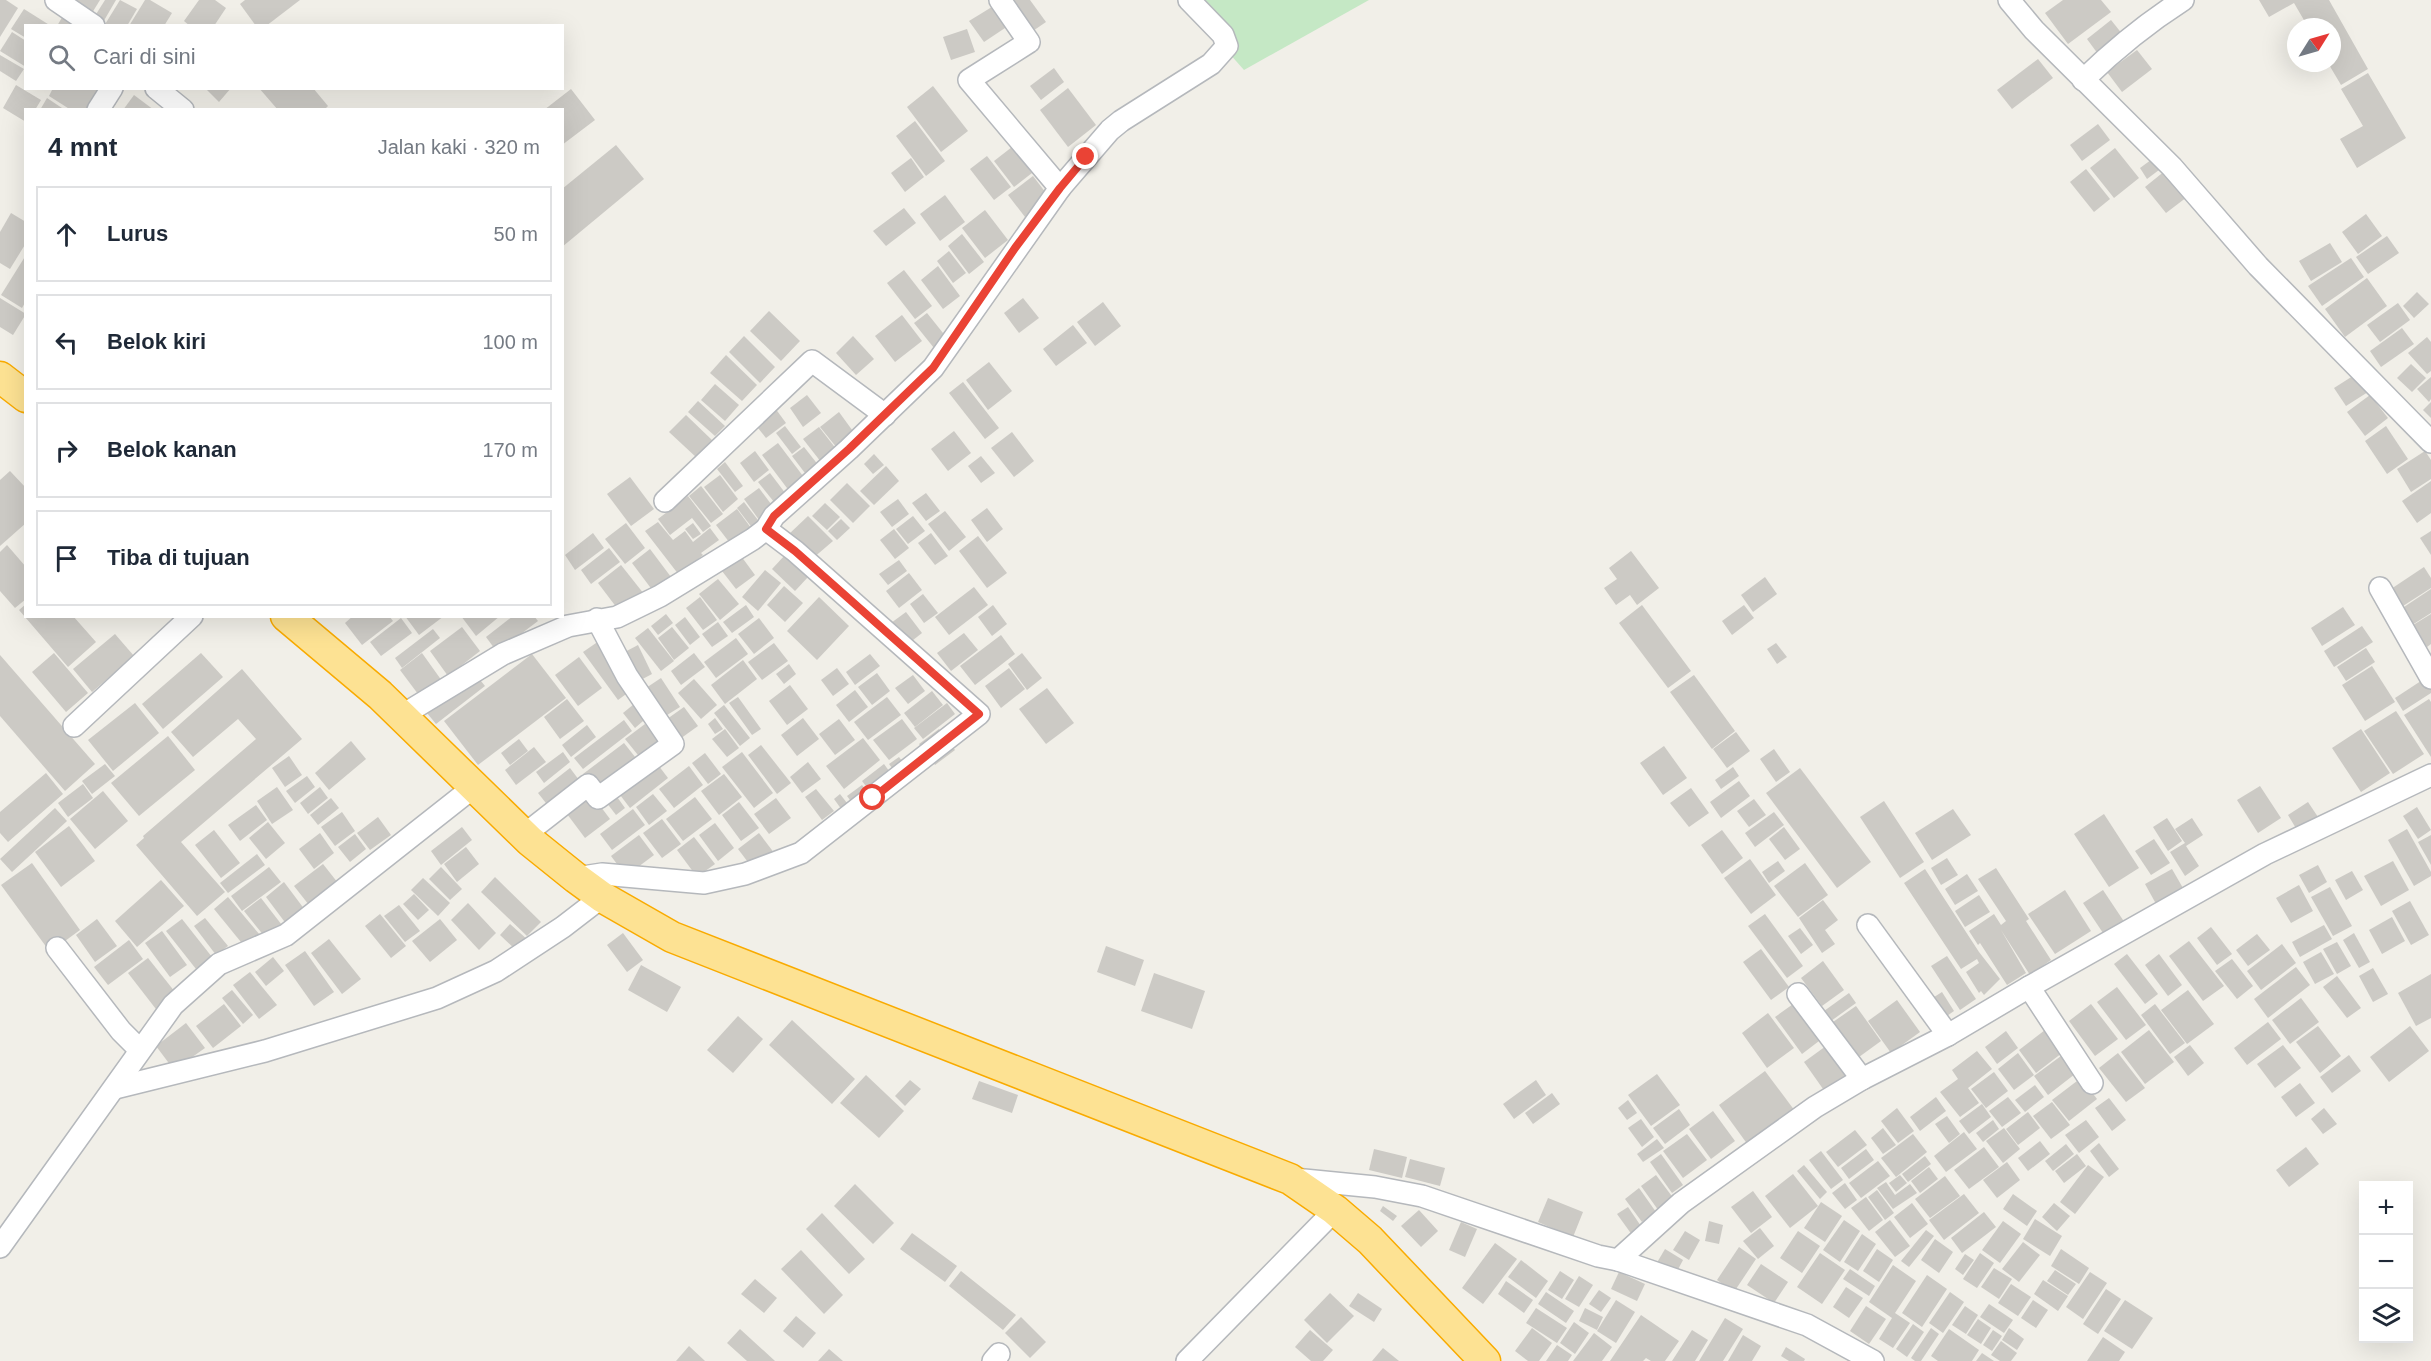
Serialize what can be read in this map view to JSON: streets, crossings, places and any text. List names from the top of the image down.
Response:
{
  "north": "top right",
  "page": {
    "search": "Cari di sini",
    "heading": ["4 mnt", "Jalan kaki · 320 m"],
    "list": [
      ["Lurus", "50 m"],
      ["Belok kiri", "100 m"],
      ["Belok kanan", "170 m"],
      "Tiba di tujuan"
    ],
    "map_buttons": ["+", "−"]
  }
}
